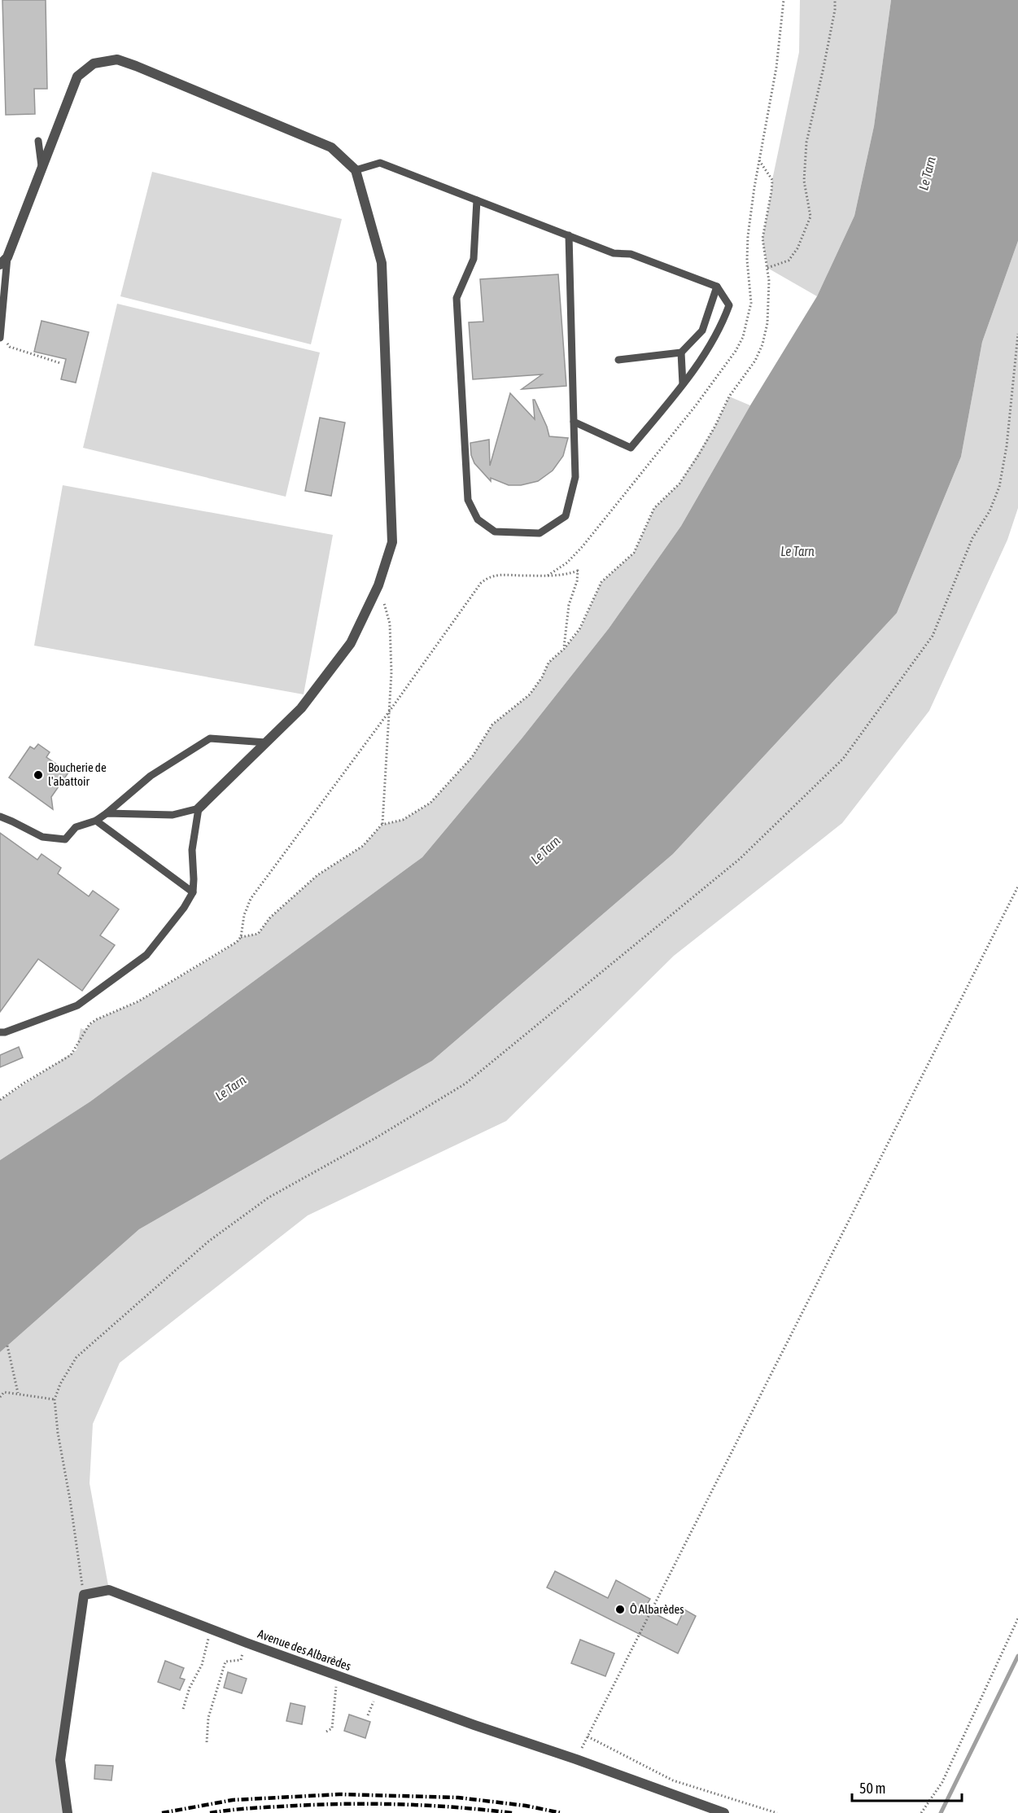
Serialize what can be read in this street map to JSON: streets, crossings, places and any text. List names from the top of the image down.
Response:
{
  "streets": {
    "street": ["Avenue des Albarèdes"]
  },
  "water": ["Le Tarn"],
  "places": ["Boucherie de l'abattoir", "Ô Albarèdes"],
  "scale_bar": "50 m"
}
